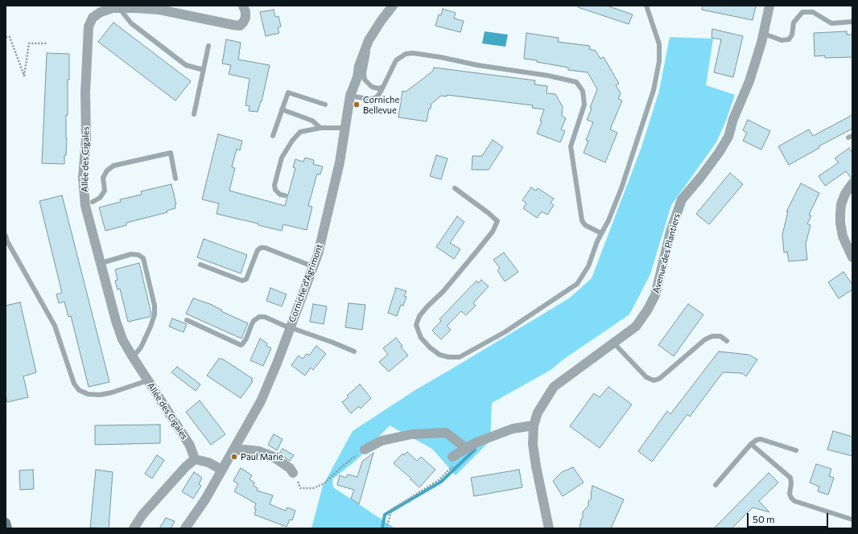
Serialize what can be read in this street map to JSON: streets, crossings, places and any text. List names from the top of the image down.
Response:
{
  "streets": {
    "street": ["Allée des Cigales", "Avenue des Plantiers", "Corniche d'Agrimont"]
  },
  "places": ["Corniche Bellevue", "Paul Marie"],
  "scale_bar": "50 m"
}
